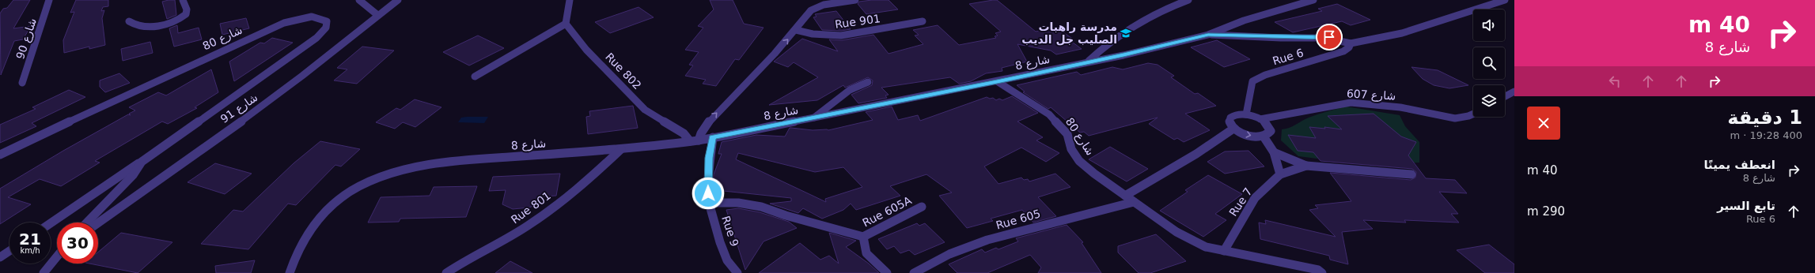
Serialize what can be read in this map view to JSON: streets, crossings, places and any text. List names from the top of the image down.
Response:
{
  "streets": {
    "street": [
      "Rue 901",
      "شارع 80",
      "شارع 90",
      "Rue 6",
      "شارع 8",
      "Rue 802",
      "شارع 607",
      "شارع 91",
      "Rue 7",
      "Rue 801",
      "Rue 605A",
      "Rue 605",
      "Rue 9"
    ]
  },
  "crossings": [
    ["شارع 80", "شارع 8"],
    ["شارع 80", "Rue 7"],
    ["شارع 80", "Rue 605"],
    ["Rue 6", "شارع 8"],
    ["شارع 8", "Rue 802"],
    ["شارع 8", "Rue 801"],
    ["شارع 8", "Rue 9"]
  ],
  "places": {
    "school or university": ["مدرسة راهبات الصليب جل الديب"]
  },
  "page": {
    "turn": ["40 m", "شارع 8"],
    "heading": ["1 دقيقة", "400 m · 19:28"],
    "list": [
      {
        "name": "انعطف يمينًا",
        "note": "شارع 8",
        "value": "40 m"
      },
      {
        "name": "تابع السير",
        "note": "Rue 6",
        "value": "290 m"
      }
    ],
    "speed": "21 km/h",
    "limit": "30"
  }
}
